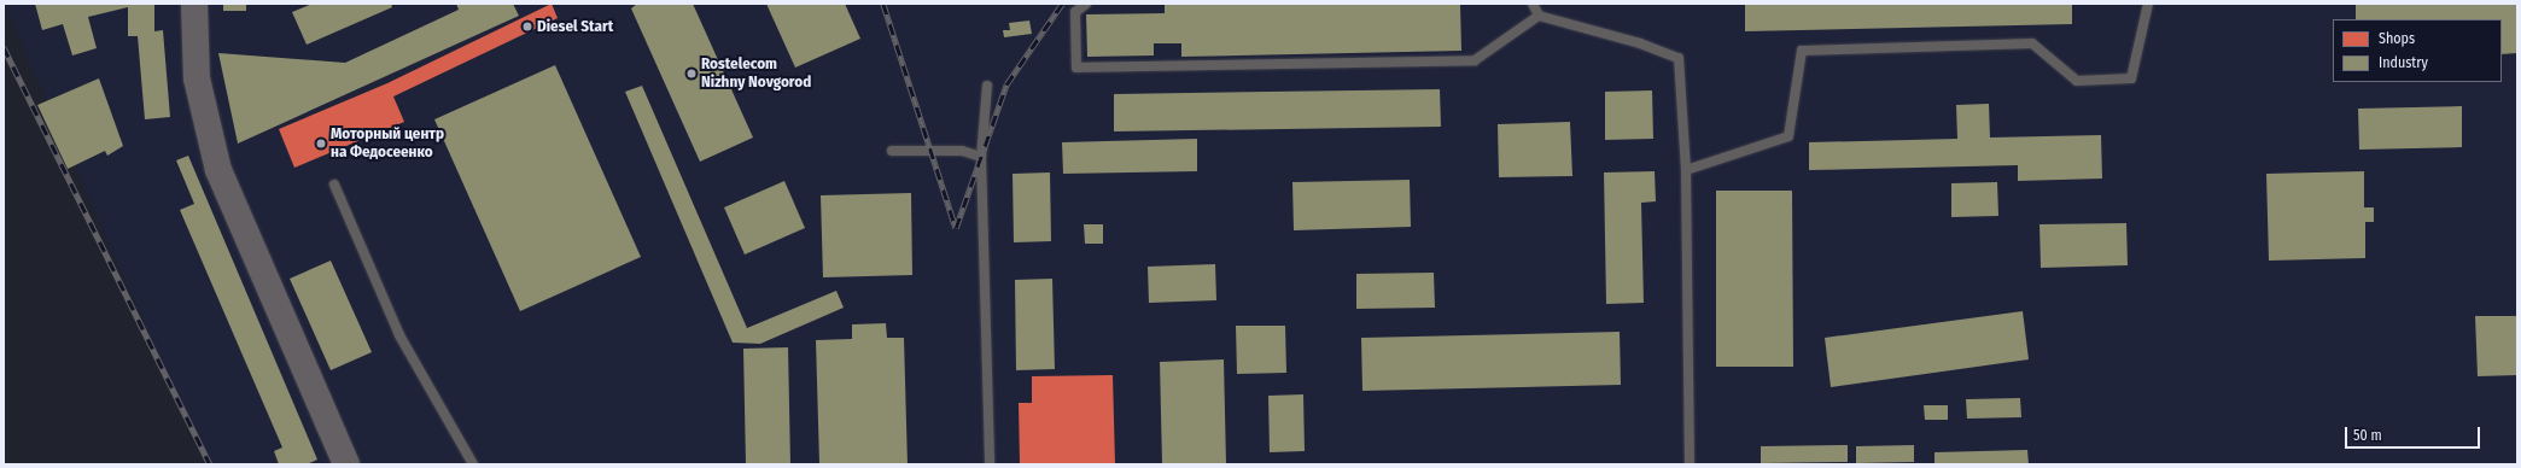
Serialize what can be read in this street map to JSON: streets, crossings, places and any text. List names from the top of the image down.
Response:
{
  "places": ["Diesel Start", "Rostelecom Nizhny Novgorod", "Моторный центр на Федосеенко"],
  "legend": ["Shops", "Industry"],
  "scale_bar": "50 m"
}
